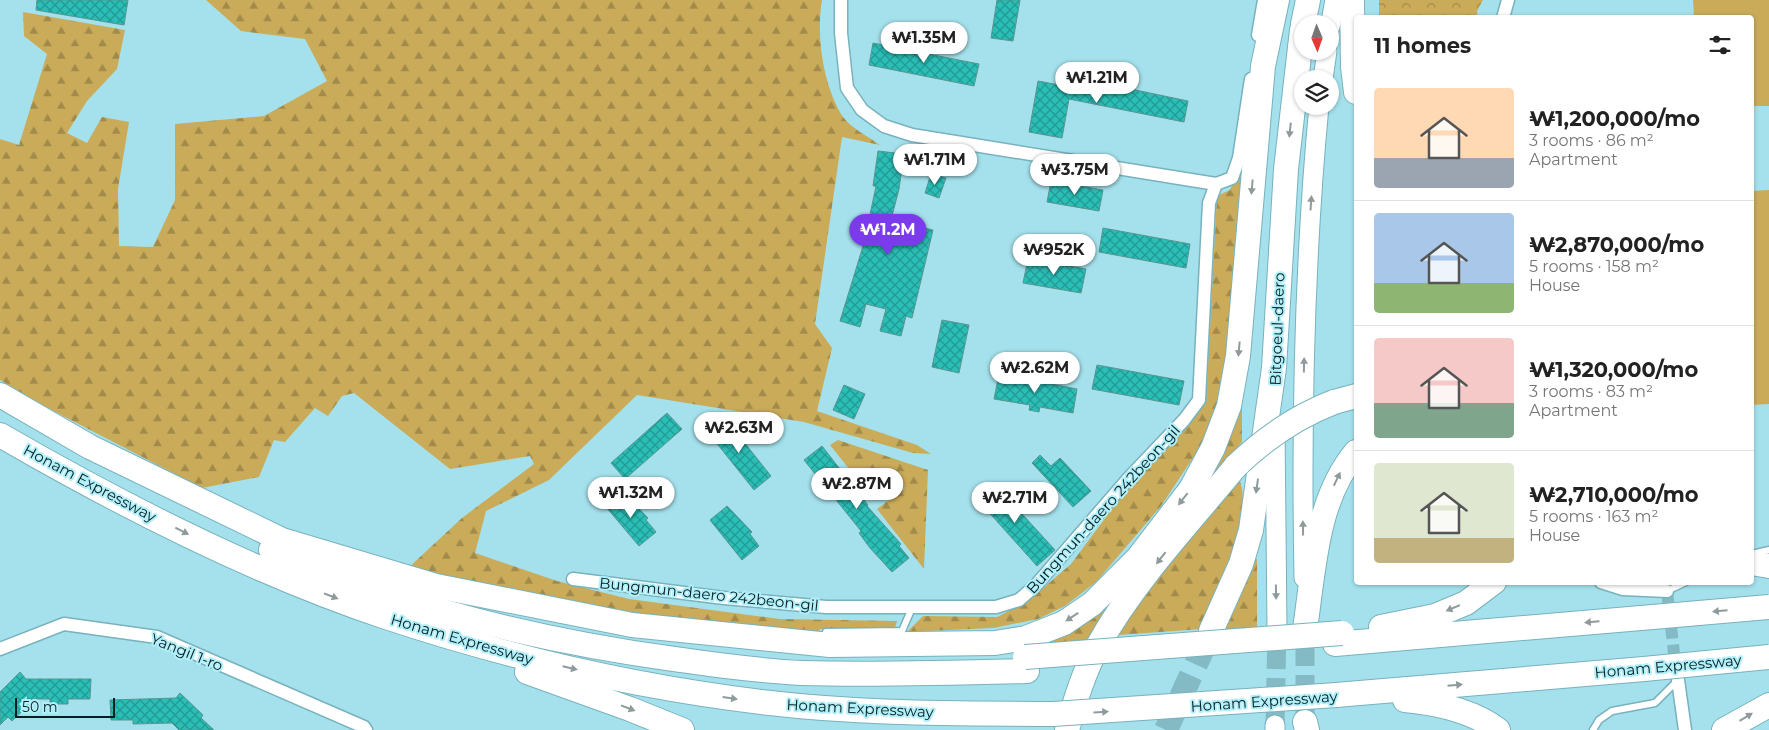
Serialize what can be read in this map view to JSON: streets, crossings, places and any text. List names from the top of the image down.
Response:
{
  "streets": {
    "highway": ["Bitgoeul-daero", "Honam Expressway"],
    "street": ["Bungmun-daero 242beon-gil", "Yangil 1-ro"]
  },
  "scale_bar": "50 m",
  "north": "bottom",
  "page": {
    "heading": "11 homes",
    "price": [
      "₩1.35M",
      "₩1.21M",
      "₩1.71M",
      "₩3.75M",
      "₩1.2M",
      "₩952K",
      "₩2.62M",
      "₩2.63M",
      "₩2.87M",
      "₩1.32M",
      "₩2.71M"
    ],
    "list": [
      {
        "name": "₩1,200,000/mo",
        "note": "3 rooms · 86 m² · Apartment"
      },
      {
        "name": "₩2,870,000/mo",
        "note": "5 rooms · 158 m² · House"
      },
      {
        "name": "₩1,320,000/mo",
        "note": "3 rooms · 83 m² · Apartment"
      },
      {
        "name": "₩2,710,000/mo",
        "note": "5 rooms · 163 m² · House"
      }
    ],
    "scale": "50 m"
  }
}
